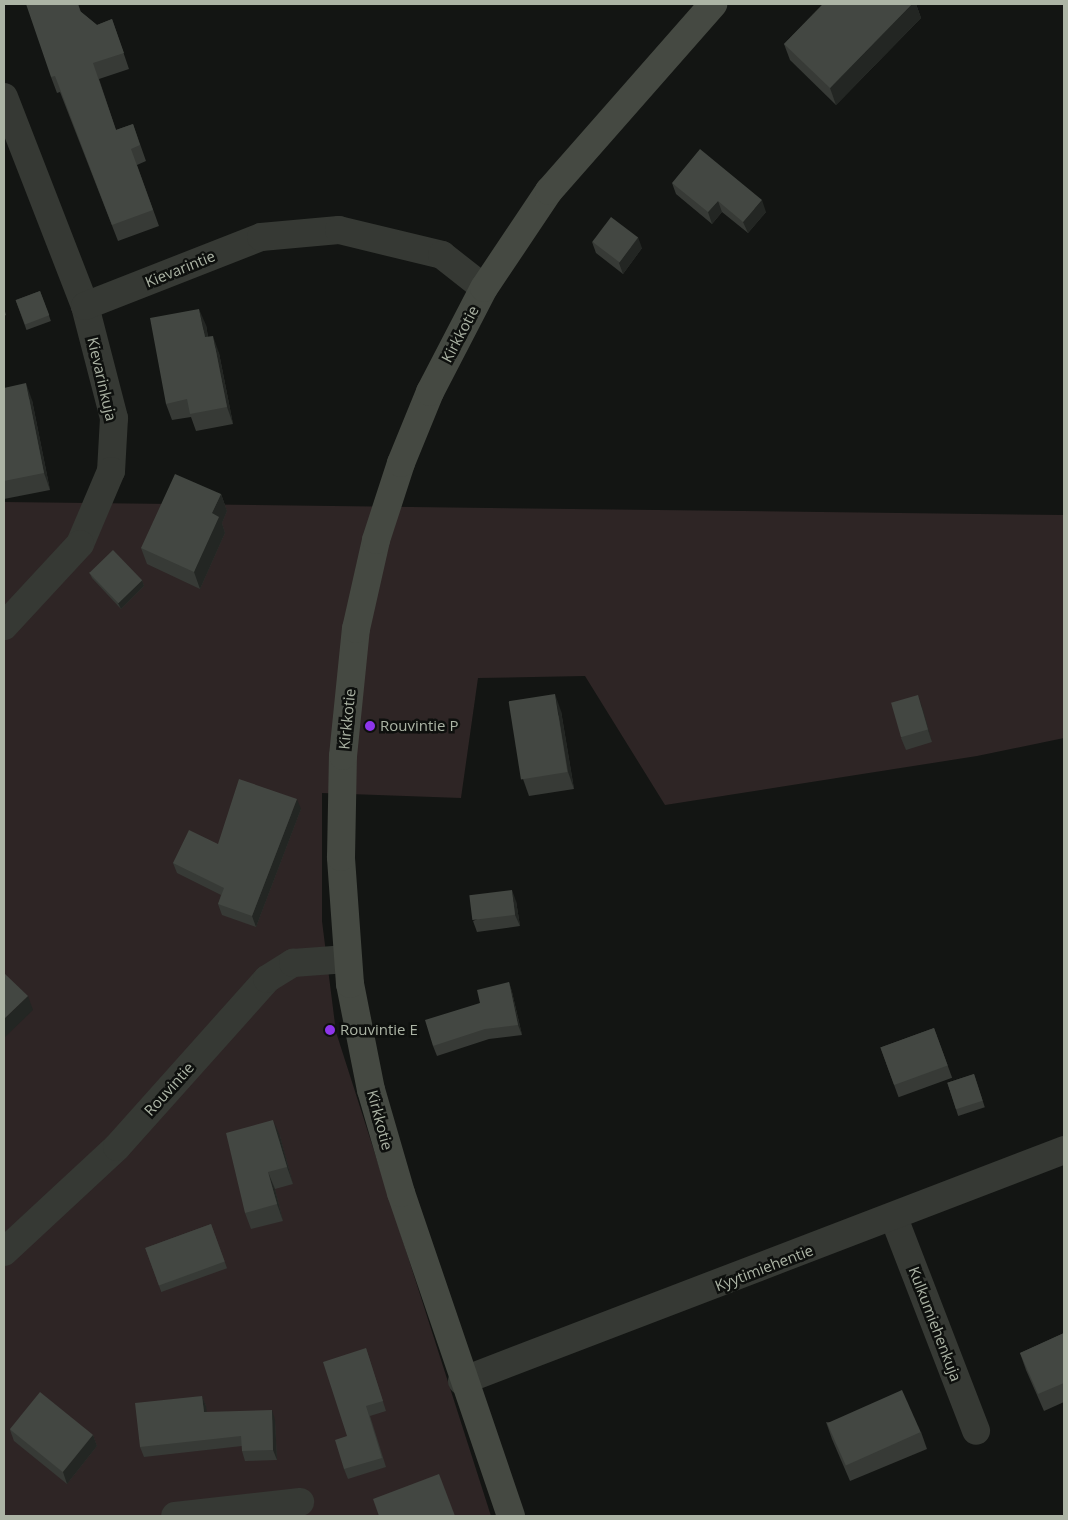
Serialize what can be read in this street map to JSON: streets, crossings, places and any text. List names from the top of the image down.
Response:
{
  "streets": {
    "street": [
      "Kievarintie",
      "Kirkkotie",
      "Kievarinkuja",
      "Rouvintie",
      "Kyytimiehentie",
      "Kulkumiehenkuja"
    ]
  },
  "crossings": [
    ["Kievarintie", "Kirkkotie"],
    ["Kievarintie", "Kievarinkuja"],
    ["Kirkkotie", "Rouvintie"],
    ["Kirkkotie", "Kyytimiehentie"],
    ["Kyytimiehentie", "Kulkumiehenkuja"]
  ],
  "places": ["Rouvintie P", "Rouvintie E"]
}
